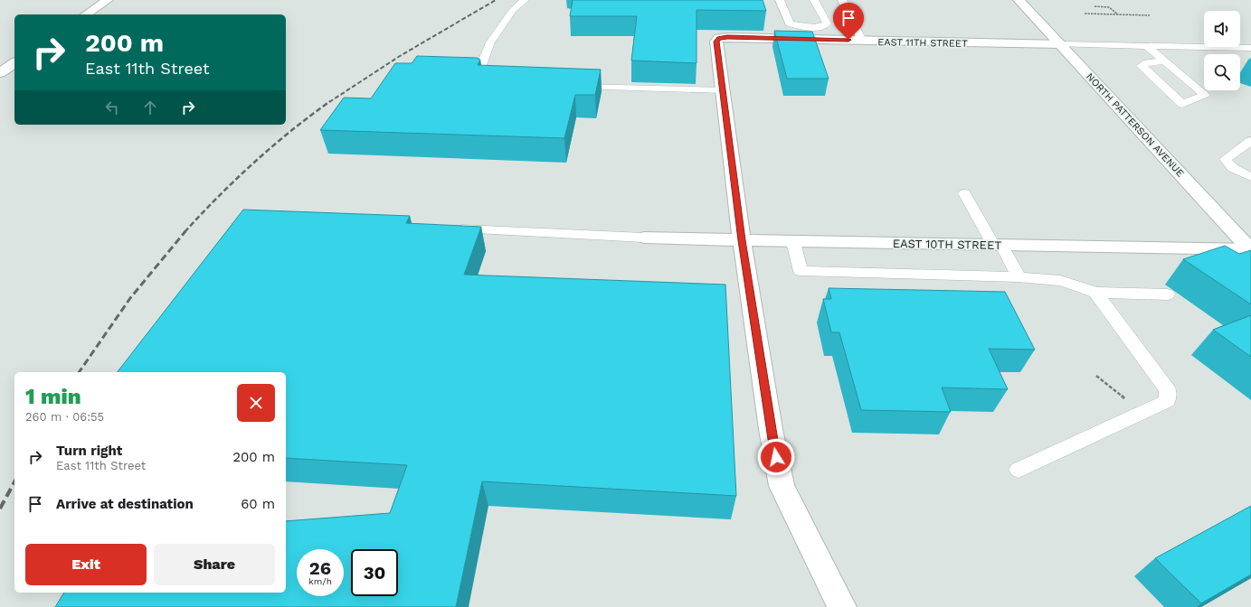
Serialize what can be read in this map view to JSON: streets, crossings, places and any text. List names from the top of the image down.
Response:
{
  "streets": {
    "street": ["EAST 11TH STREET", "NORTH PATTERSON AVENUE", "EAST 10TH STREET"]
  },
  "crossings": [
    ["EAST 11TH STREET", "NORTH PATTERSON AVENUE"],
    ["NORTH PATTERSON AVENUE", "EAST 10TH STREET"]
  ],
  "page": {
    "turn": ["200 m", "East 11th Street"],
    "heading": ["1 min", "260 m · 06:55"],
    "list": [
      {
        "name": "Turn right",
        "note": "East 11th Street",
        "value": "200 m"
      },
      {
        "name": "Arrive at destination",
        "value": "60 m"
      }
    ],
    "buttons": ["Exit", "Share"],
    "speed": "26 km/h",
    "limit": "30"
  }
}
